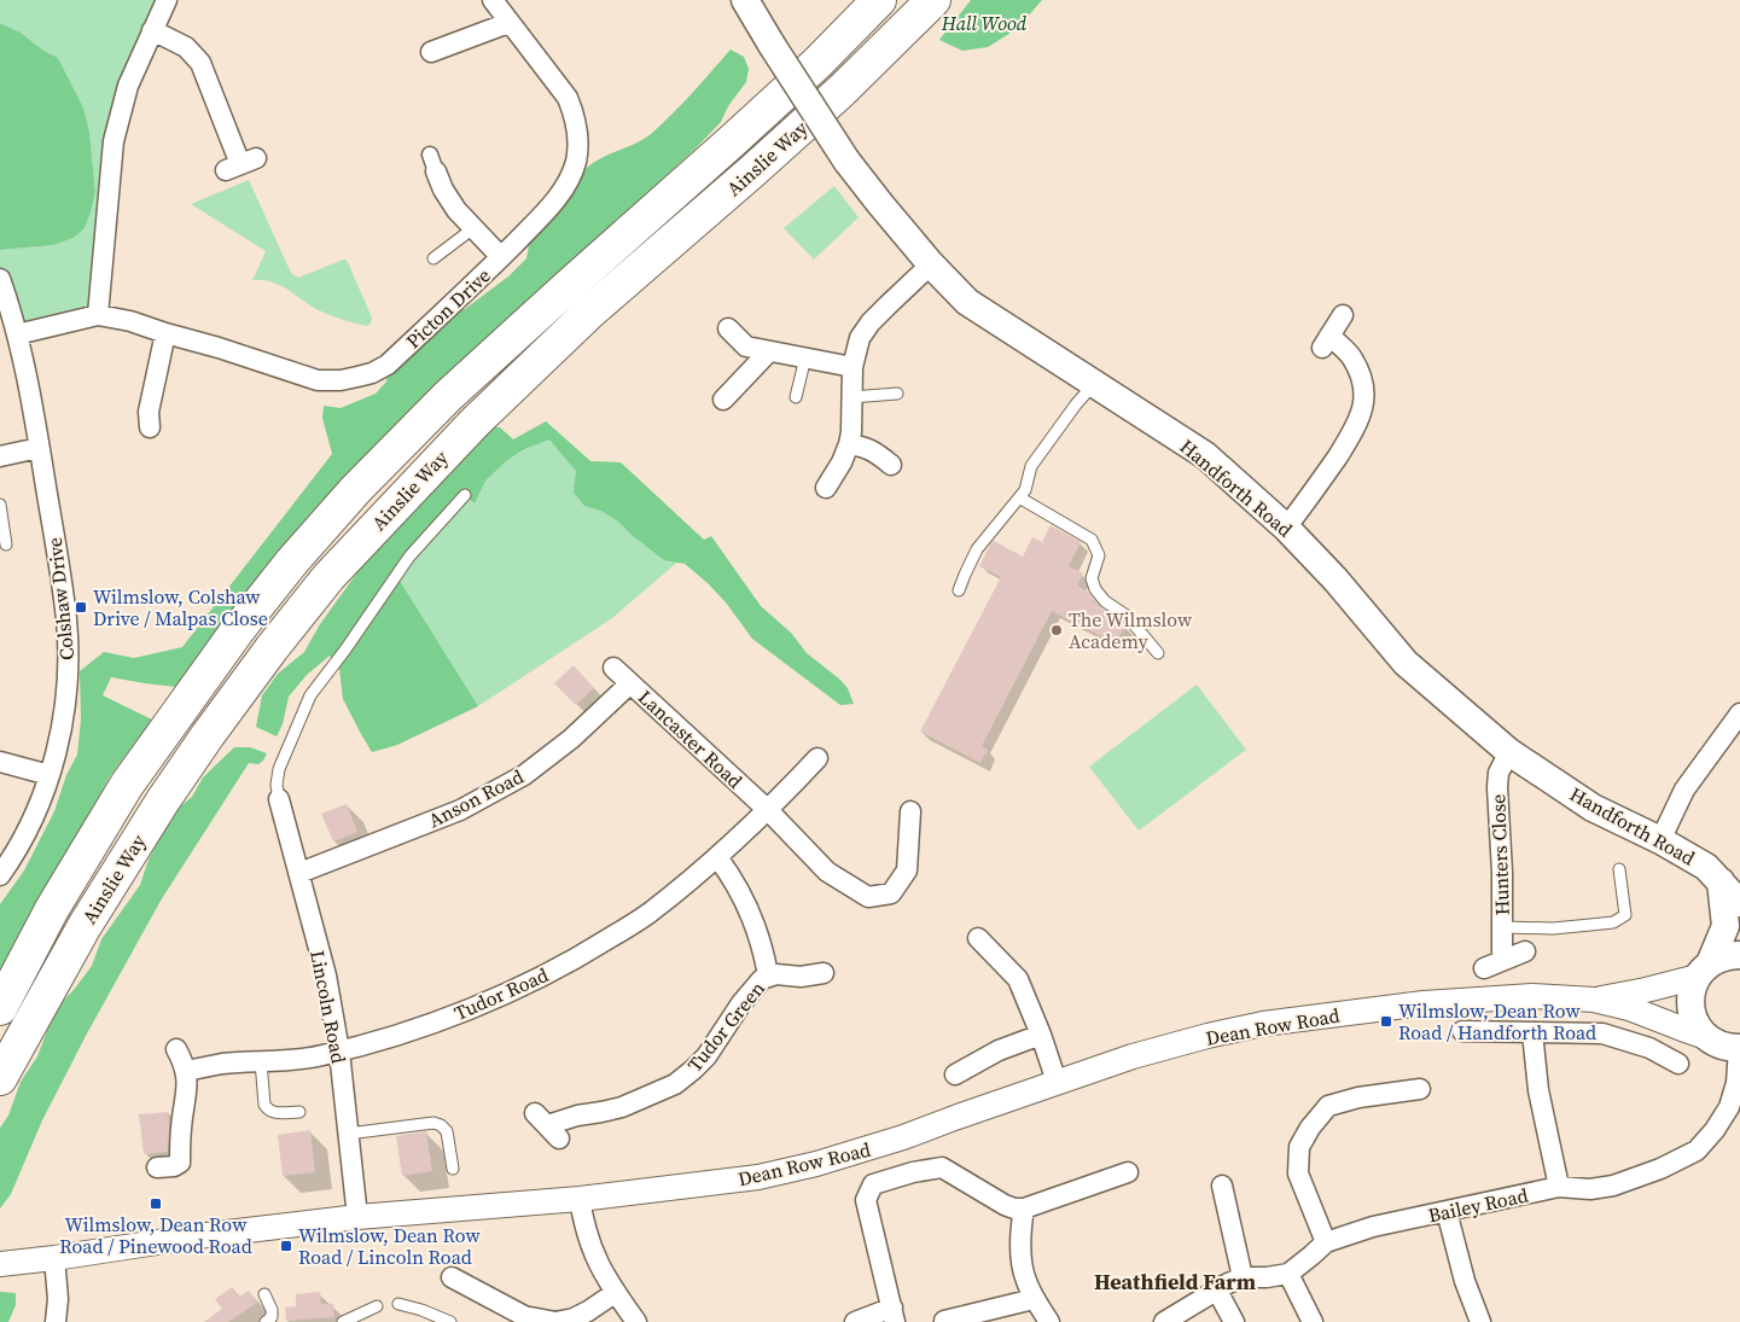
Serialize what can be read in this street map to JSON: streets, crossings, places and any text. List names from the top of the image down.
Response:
{
  "streets": {
    "highway": ["Ainslie Way"],
    "main road": ["Handforth Road"],
    "street": [
      "Picton Drive",
      "Colshaw Drive",
      "Lancaster Road",
      "Anson Road",
      "Hunters Close",
      "Tudor Road",
      "Lincoln Road",
      "Tudor Green",
      "Dean Row Road",
      "Bailey Road"
    ]
  },
  "crossings": [
    ["Picton Drive", "Colshaw Drive"],
    ["Handforth Road", "Hunters Close"],
    ["Lancaster Road", "Anson Road"],
    ["Lancaster Road", "Tudor Road"],
    ["Anson Road", "Lincoln Road"],
    ["Tudor Road", "Lincoln Road"],
    ["Tudor Road", "Tudor Green"],
    ["Lincoln Road", "Dean Row Road"]
  ],
  "districts": ["Heathfield Farm"],
  "parks": ["Hall Wood"],
  "places": {
    "transit": [
      "Wilmslow, Colshaw Drive / Malpas Close",
      "Wilmslow, Dean Row Road / Handforth Road",
      "Wilmslow, Dean Row Road / Pinewood Road",
      "Wilmslow, Dean Row Road / Lincoln Road"
    ],
    "other": ["The Wilmslow Academy"]
  }
}
